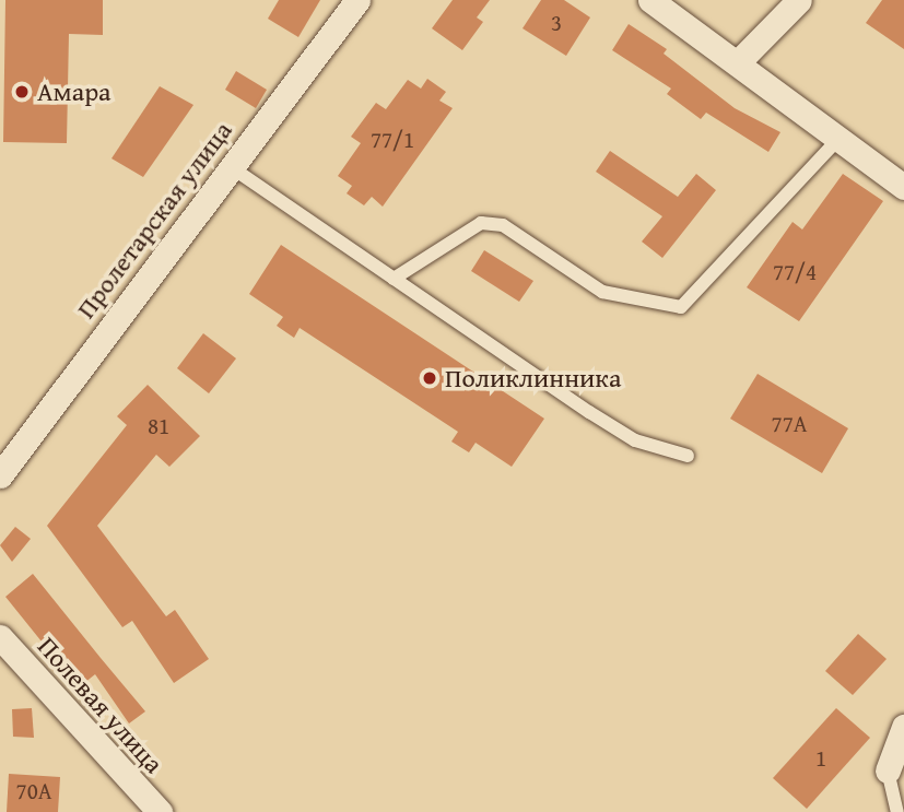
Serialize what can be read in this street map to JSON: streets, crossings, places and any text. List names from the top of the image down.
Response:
{
  "streets": {
    "street": ["Пролетарская улица", "Полевая улица"]
  },
  "places": ["Амара", "Поликлинника"],
  "house_numbers": [
    "3",
    "77/1",
    "77/4",
    "77А",
    "81",
    "1",
    "70А"
  ]
}
